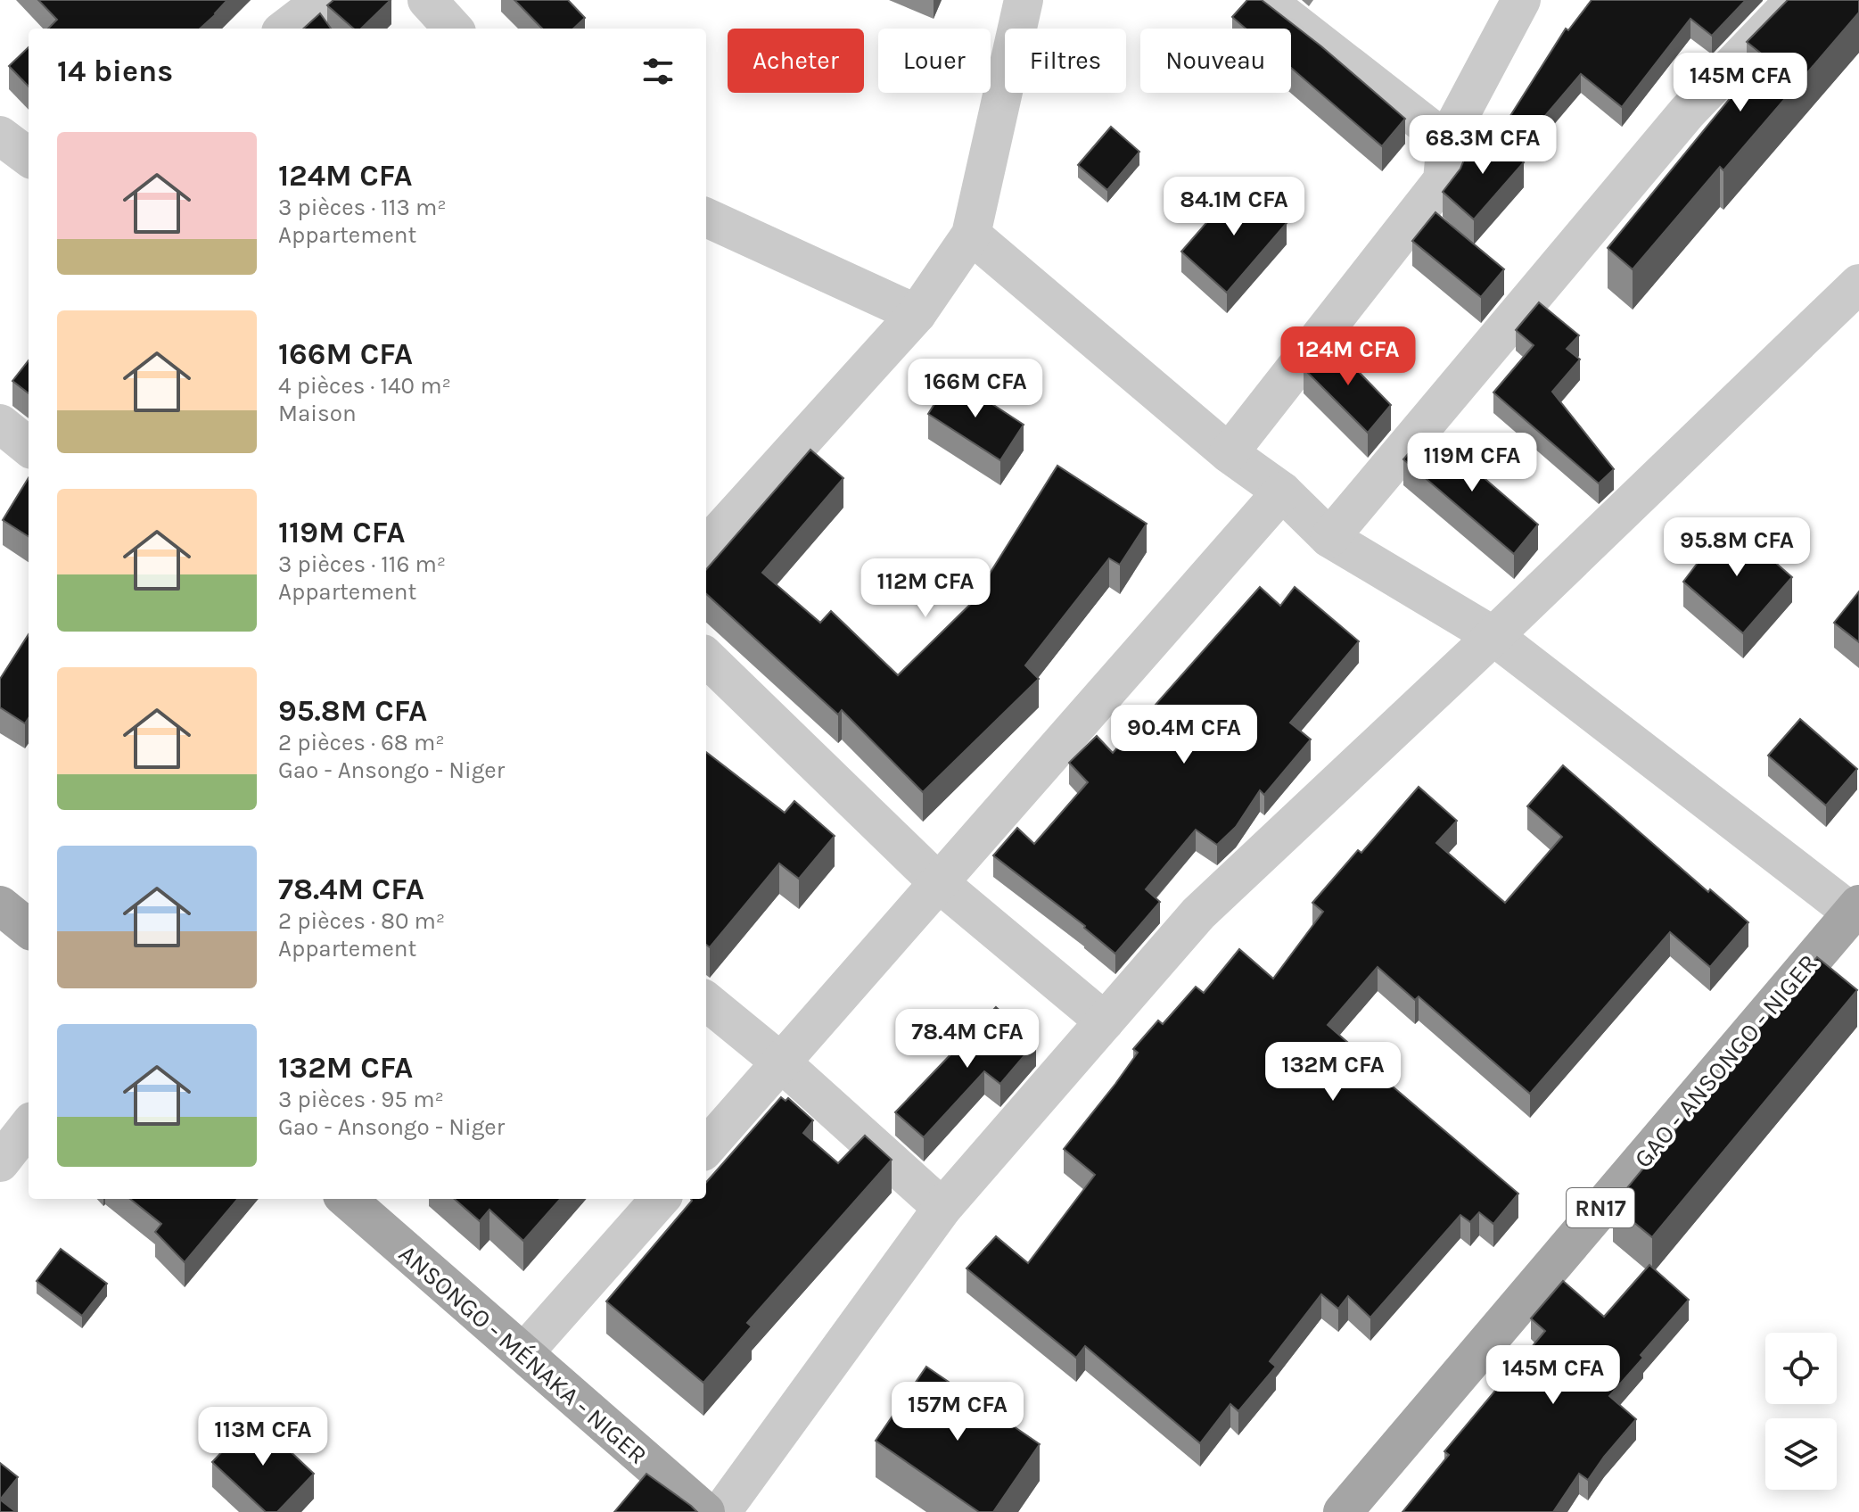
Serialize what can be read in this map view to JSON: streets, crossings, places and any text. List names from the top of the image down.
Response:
{
  "streets": {
    "main road": ["GAO - ANSONGO - NIGER", "RN17", "ANSONGO - MÉNAKA - NIGER"]
  },
  "page": {
    "chip": [
      "Acheter",
      "Louer",
      "Filtres",
      "Nouveau"
    ],
    "heading": "14 biens",
    "price": [
      "145M CFA",
      "68.3M CFA",
      "84.1M CFA",
      "124M CFA",
      "166M CFA",
      "119M CFA",
      "95.8M CFA",
      "112M CFA",
      "90.4M CFA",
      "78.4M CFA",
      "132M CFA",
      "145M CFA",
      "157M CFA",
      "113M CFA"
    ],
    "list": [
      {
        "name": "124M CFA",
        "note": "3 pièces · 113 m² · Appartement"
      },
      {
        "name": "166M CFA",
        "note": "4 pièces · 140 m² · Maison"
      },
      {
        "name": "119M CFA",
        "note": "3 pièces · 116 m² · Appartement"
      },
      {
        "name": "95.8M CFA",
        "note": "2 pièces · 68 m² · Gao - Ansongo - Niger"
      },
      {
        "name": "78.4M CFA",
        "note": "2 pièces · 80 m² · Appartement"
      },
      {
        "name": "132M CFA",
        "note": "3 pièces · 95 m² · Gao - Ansongo - Niger"
      }
    ]
  }
}
